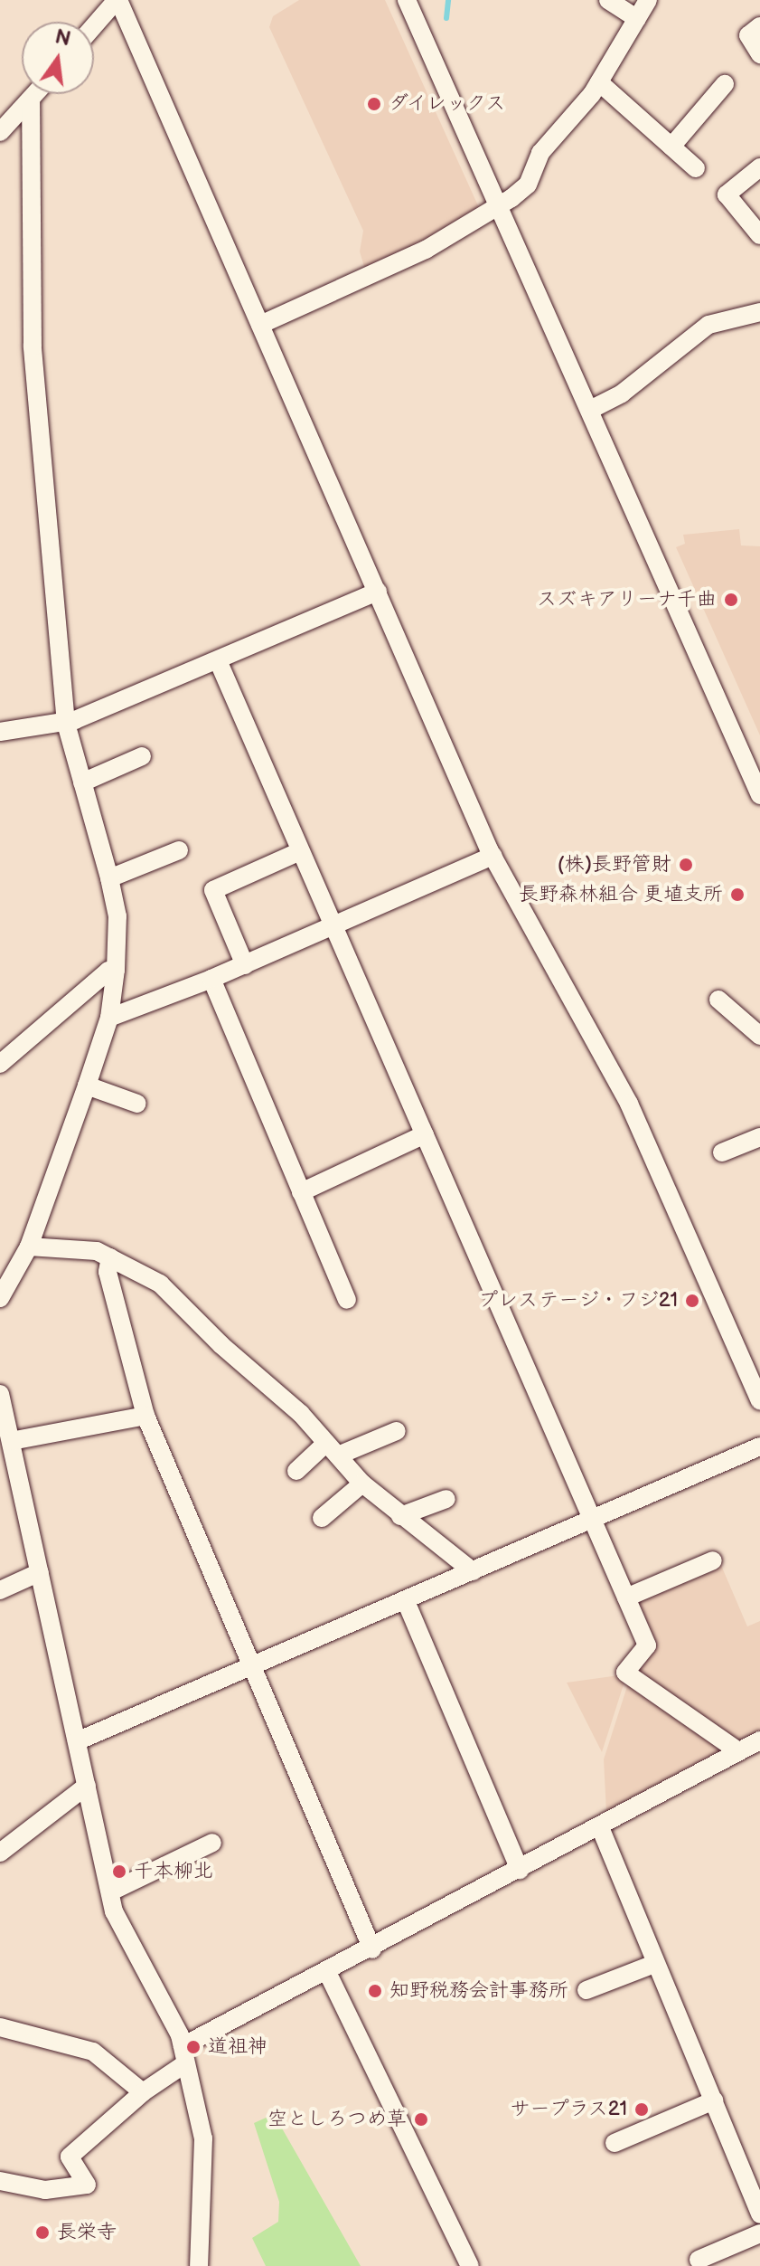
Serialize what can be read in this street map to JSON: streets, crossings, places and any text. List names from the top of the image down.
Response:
{
  "places": [
    "ダイレックス",
    "スズキアリーナ千曲",
    "(株)長野管財",
    "長野森林組合 更埴支所",
    "プレステージ・フジ21",
    "千本柳北",
    "知野税務会計事務所",
    "道祖神",
    "サープラス21",
    "空としろつめ草",
    "長栄寺"
  ],
  "north": "top"
}
